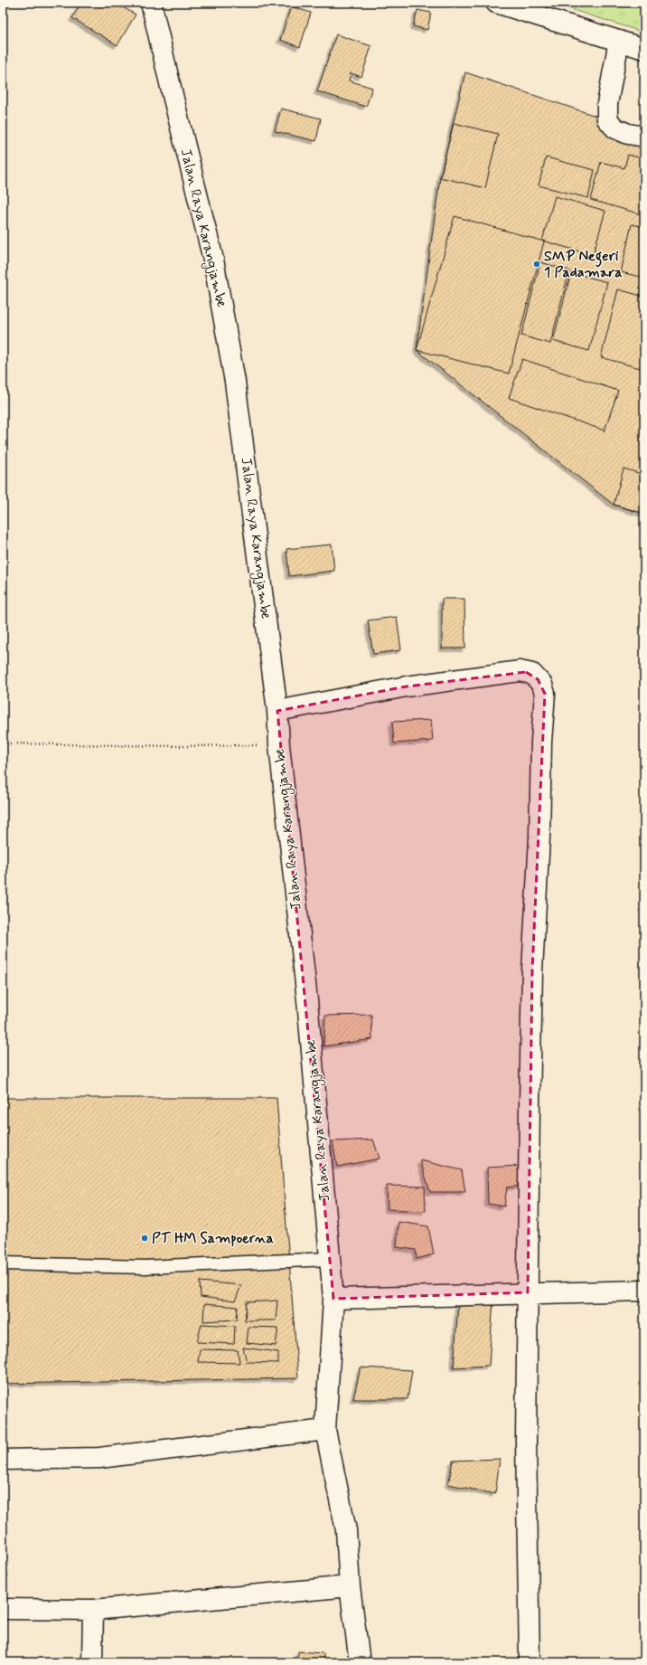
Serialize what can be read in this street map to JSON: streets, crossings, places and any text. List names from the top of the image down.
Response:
{
  "streets": {
    "street": ["Jalan Raya Karangjambe"]
  },
  "places": ["SMP Negeri 1 Padamara", "PT HM Sampoerna"]
}
